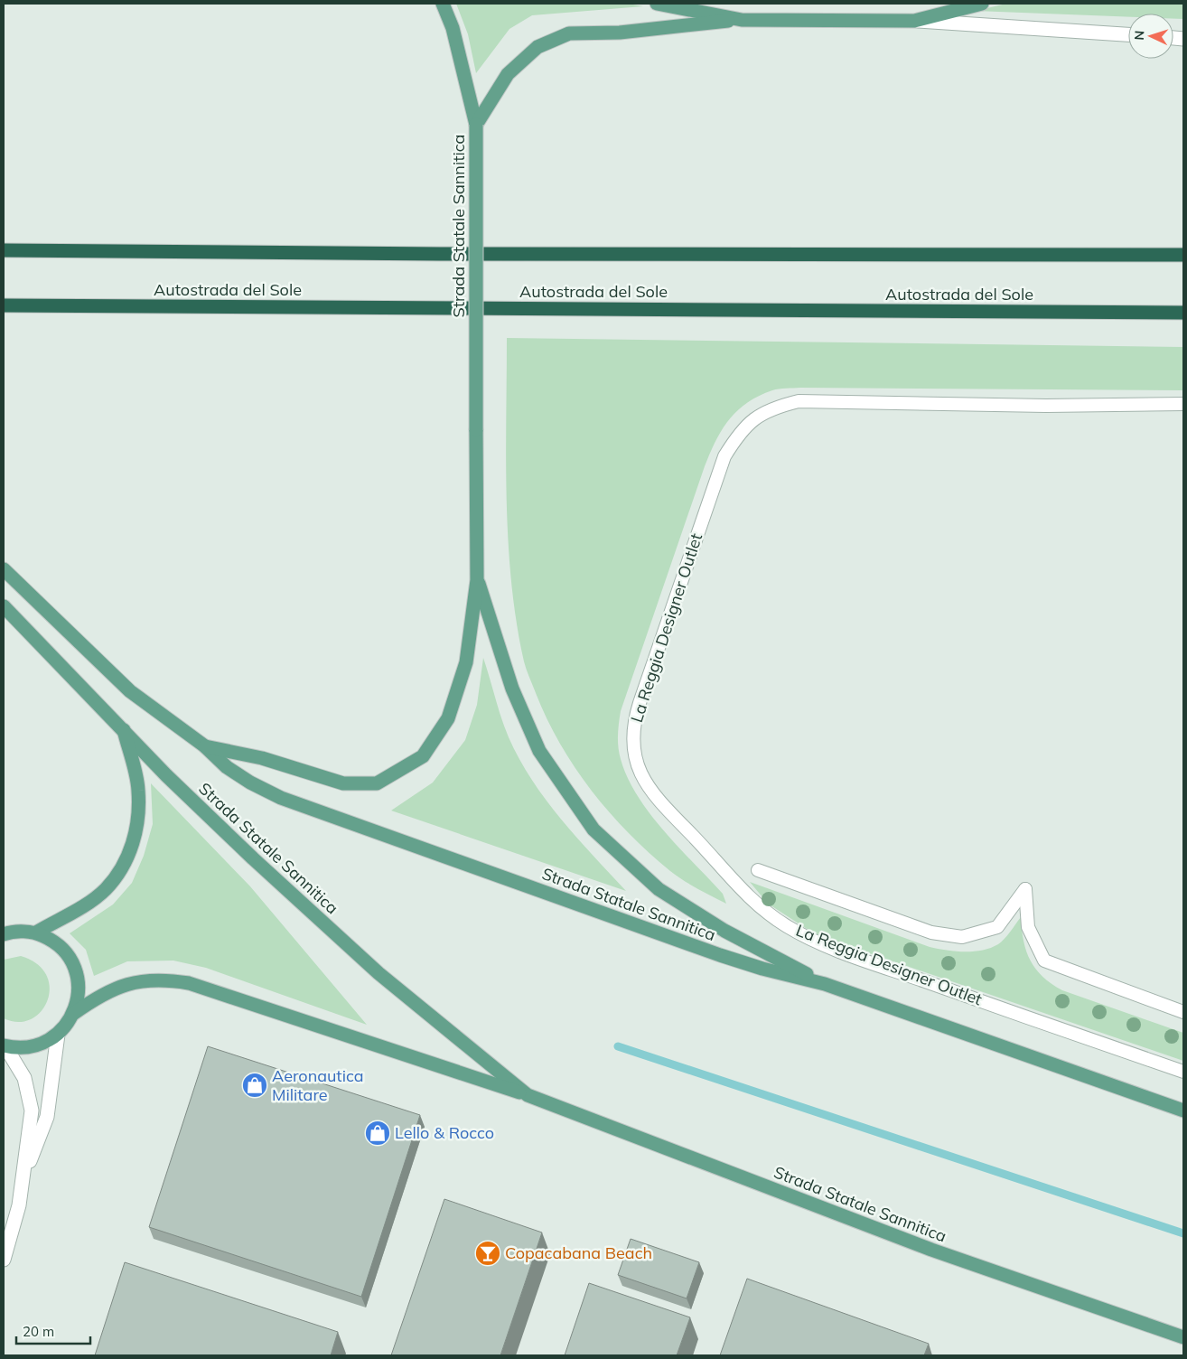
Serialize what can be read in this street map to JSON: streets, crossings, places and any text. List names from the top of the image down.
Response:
{
  "streets": {
    "highway": ["Autostrada del Sole"],
    "main road": ["Strada Statale Sannitica"],
    "lane": ["La Reggia Designer Outlet"]
  },
  "places": {
    "shop": ["Aeronautica Militare", "Lello & Rocco"],
    "bar": ["Copacabana Beach"]
  },
  "scale_bar": "20 m",
  "north": "left"
}
